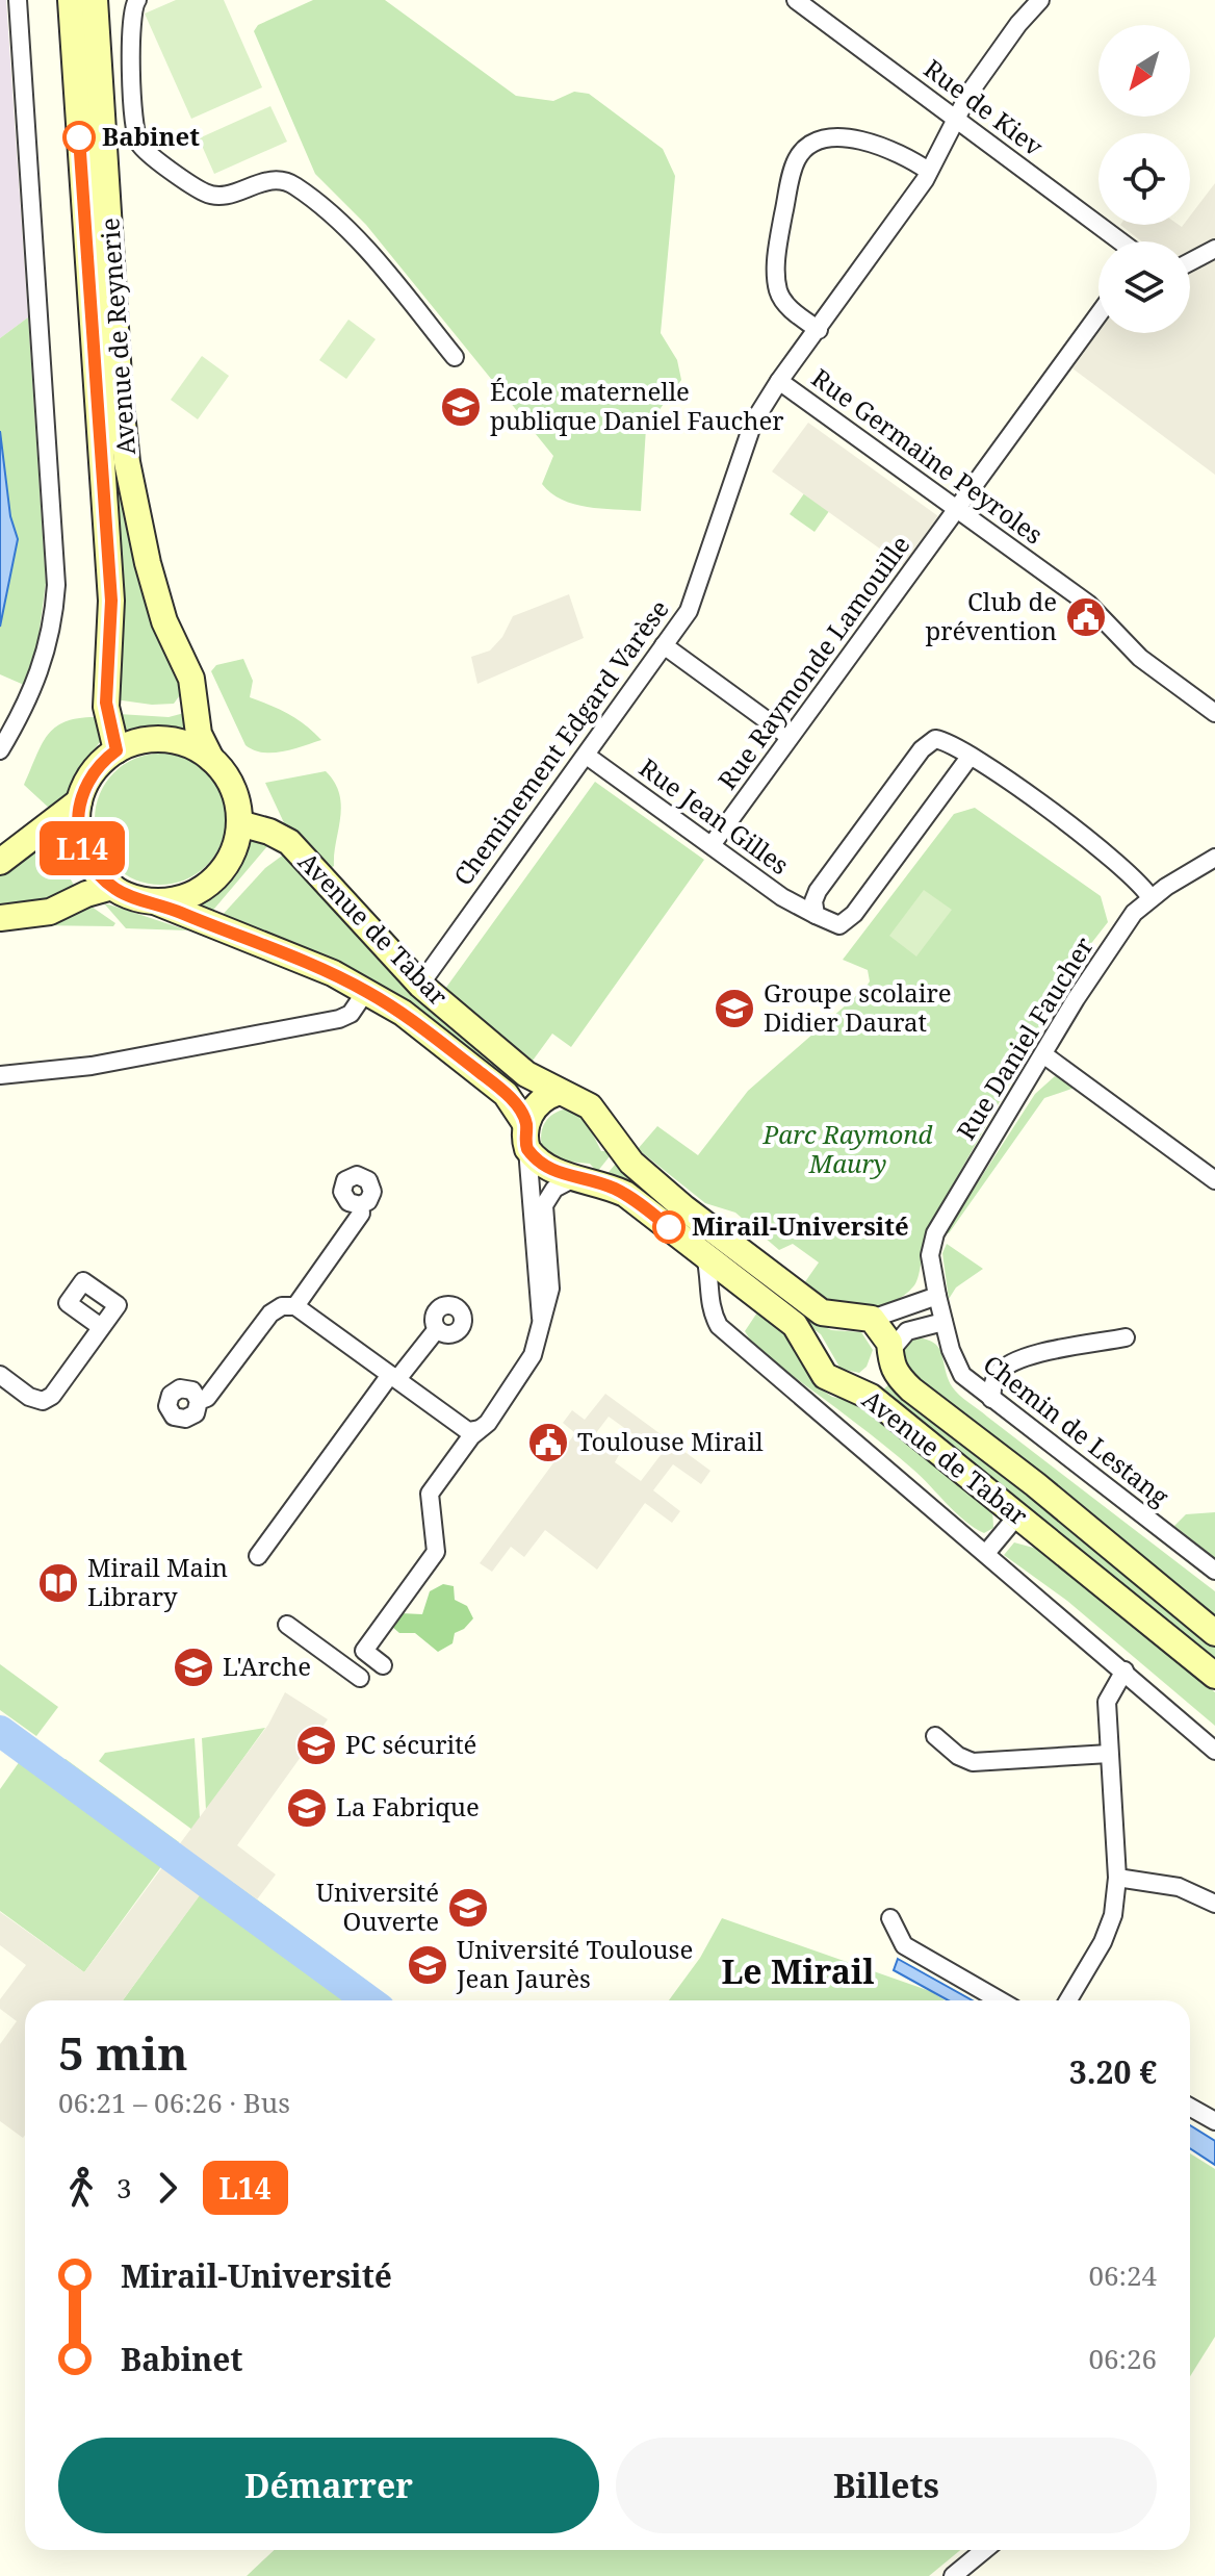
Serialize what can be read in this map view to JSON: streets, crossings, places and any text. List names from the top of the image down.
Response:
{
  "streets": {
    "main road": ["Avenue de Reynerie", "Avenue de Tabar"],
    "street": [
      "Rue de Kiev",
      "Rue Germaine Peyroles",
      "Rue Raymonde Lamouille",
      "Cheminement Edgard Varèse",
      "Rue Jean Gilles",
      "Rue Daniel Faucher",
      "Chemin de Lestang"
    ]
  },
  "crossings": [
    ["Rue de Kiev", "Rue Germaine Peyroles"],
    ["Avenue de Reynerie", "Avenue de Tabar"],
    ["Rue Germaine Peyroles", "Rue Raymonde Lamouille"],
    ["Rue Germaine Peyroles", "Cheminement Edgard Varèse"],
    ["Rue Raymonde Lamouille", "Rue Jean Gilles"],
    ["Cheminement Edgard Varèse", "Rue Jean Gilles"],
    ["Cheminement Edgard Varèse", "Avenue de Tabar"],
    ["Rue Daniel Faucher", "Chemin de Lestang"]
  ],
  "districts": ["Le Mirail"],
  "parks": ["Parc Raymond Maury"],
  "places": {
    "other": ["Babinet", "Mirail-Université"],
    "school or university": [
      "École maternelle publique Daniel Faucher",
      "Groupe scolaire Didier Daurat",
      "L'Arche",
      "PC sécurité",
      "La Fabrique",
      "Université Ouverte",
      "Université Toulouse Jean Jaurès"
    ],
    "public building": ["Club de prévention", "Toulouse Mirail"],
    "library": ["Mirail Main Library"]
  },
  "lines": ["bus line L14"],
  "north": "bottom left",
  "page": {
    "on_map": "L14",
    "heading": ["5 min", "06:21 – 06:26 · Bus", "3.20 €"],
    "legs": ["3", "L14"],
    "list": [
      {
        "name": "Mirail-Université",
        "value": "06:24"
      },
      {
        "name": "Babinet",
        "value": "06:26"
      }
    ],
    "buttons": ["Démarrer", "Billets"]
  }
}
